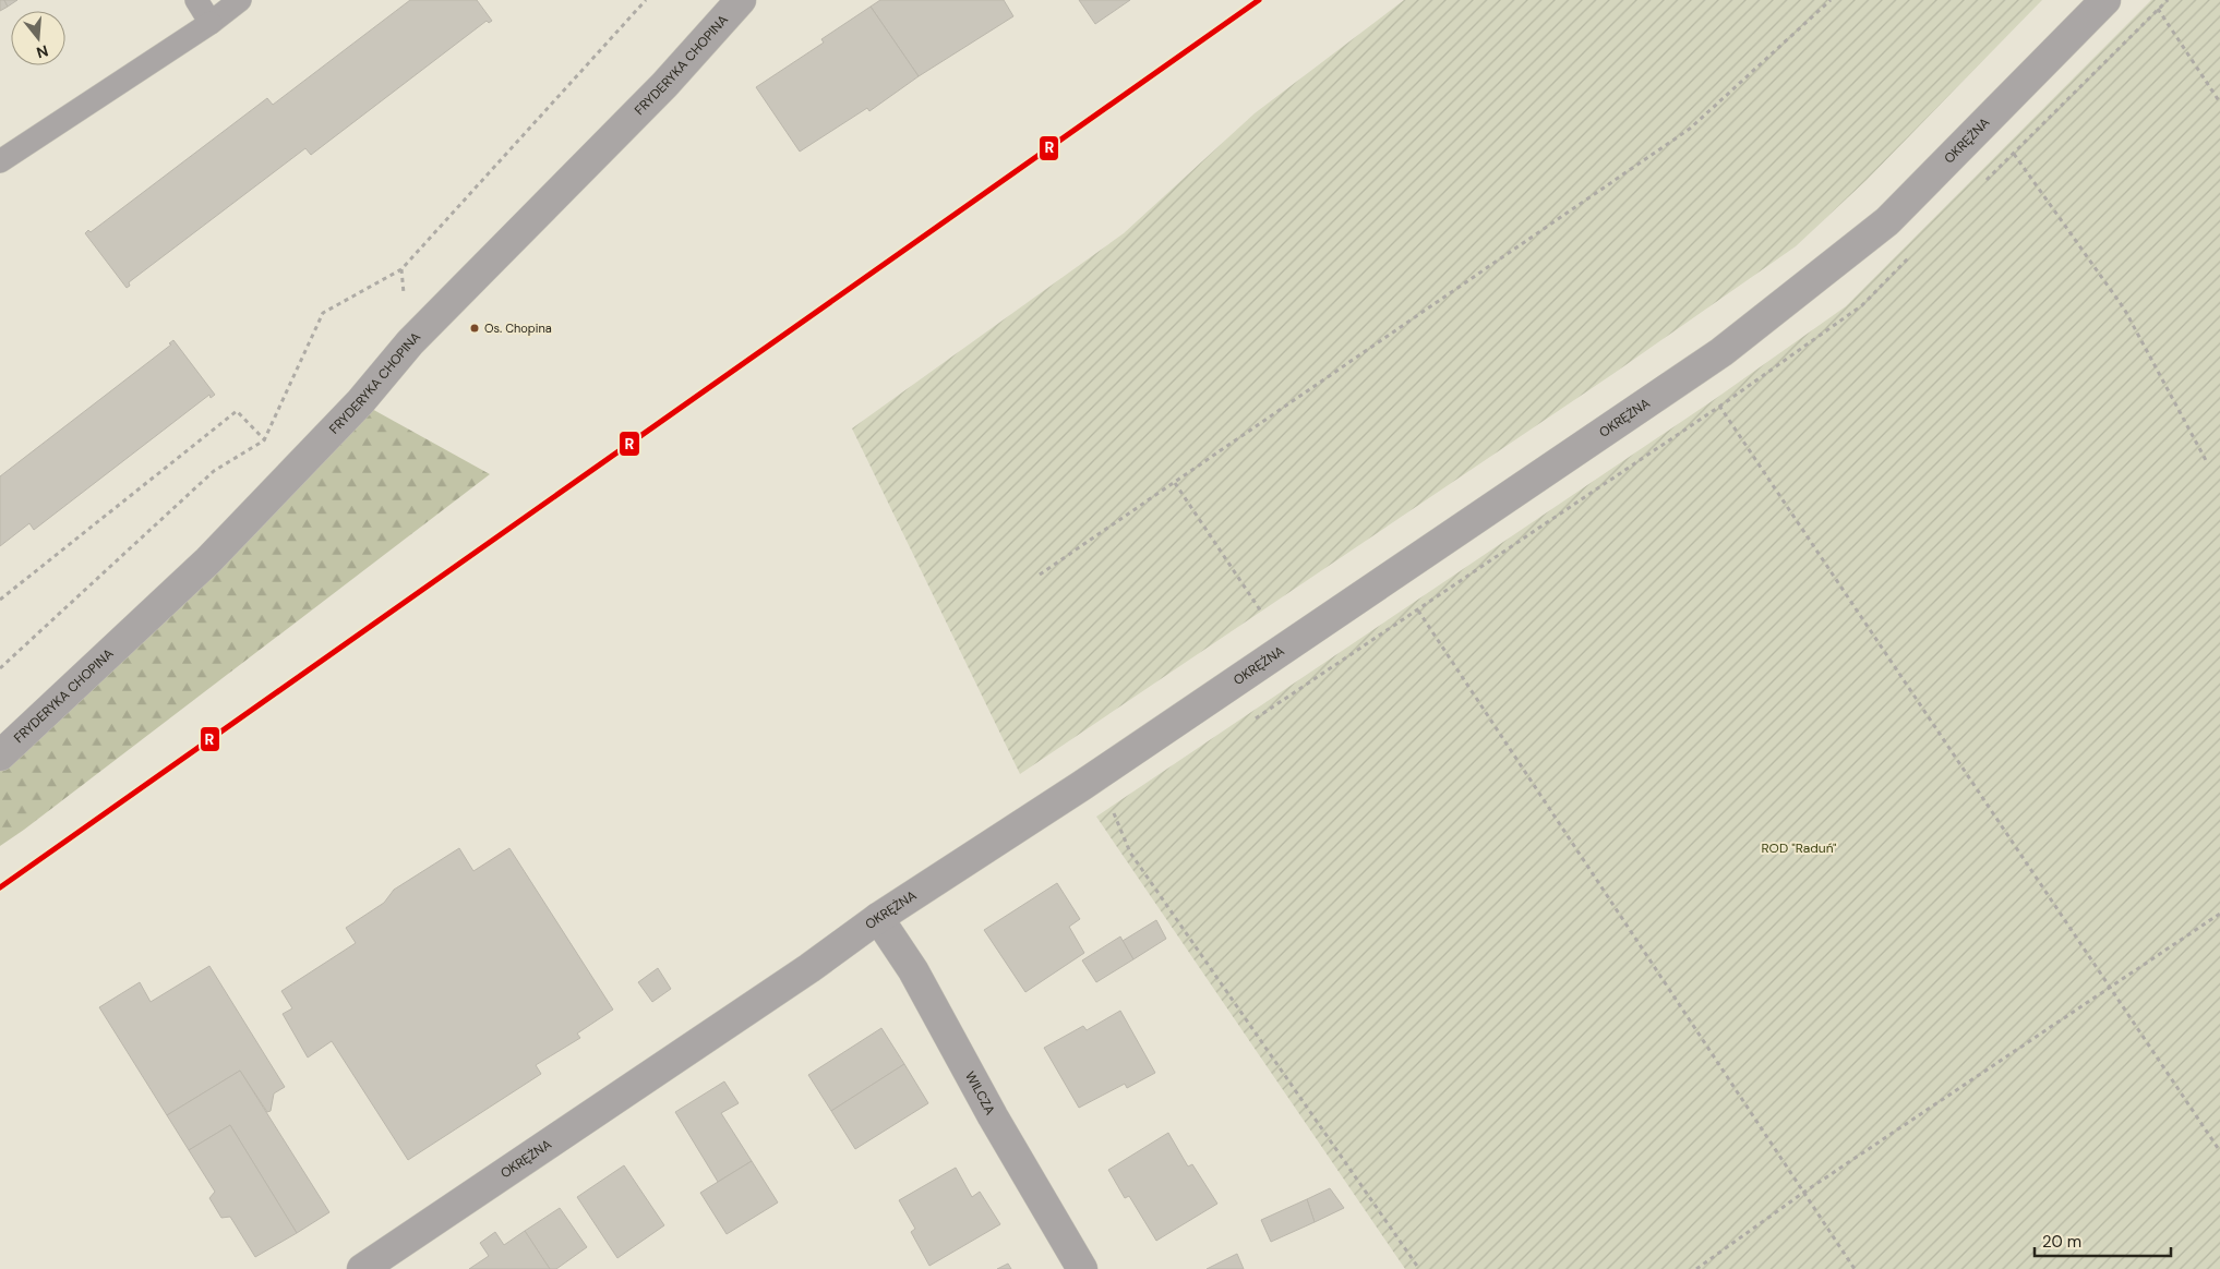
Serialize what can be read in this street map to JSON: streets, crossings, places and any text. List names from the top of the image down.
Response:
{
  "streets": {
    "street": ["FRYDERYKA CHOPINA", "OKRĘŻNA", "WILCZA"]
  },
  "crossings": [
    ["OKRĘŻNA", "WILCZA"]
  ],
  "parks": ["ROD \"Raduń\""],
  "places": ["Os. Chopina"],
  "lines": ["transit line R"],
  "scale_bar": "20 m",
  "north": "bottom"
}
